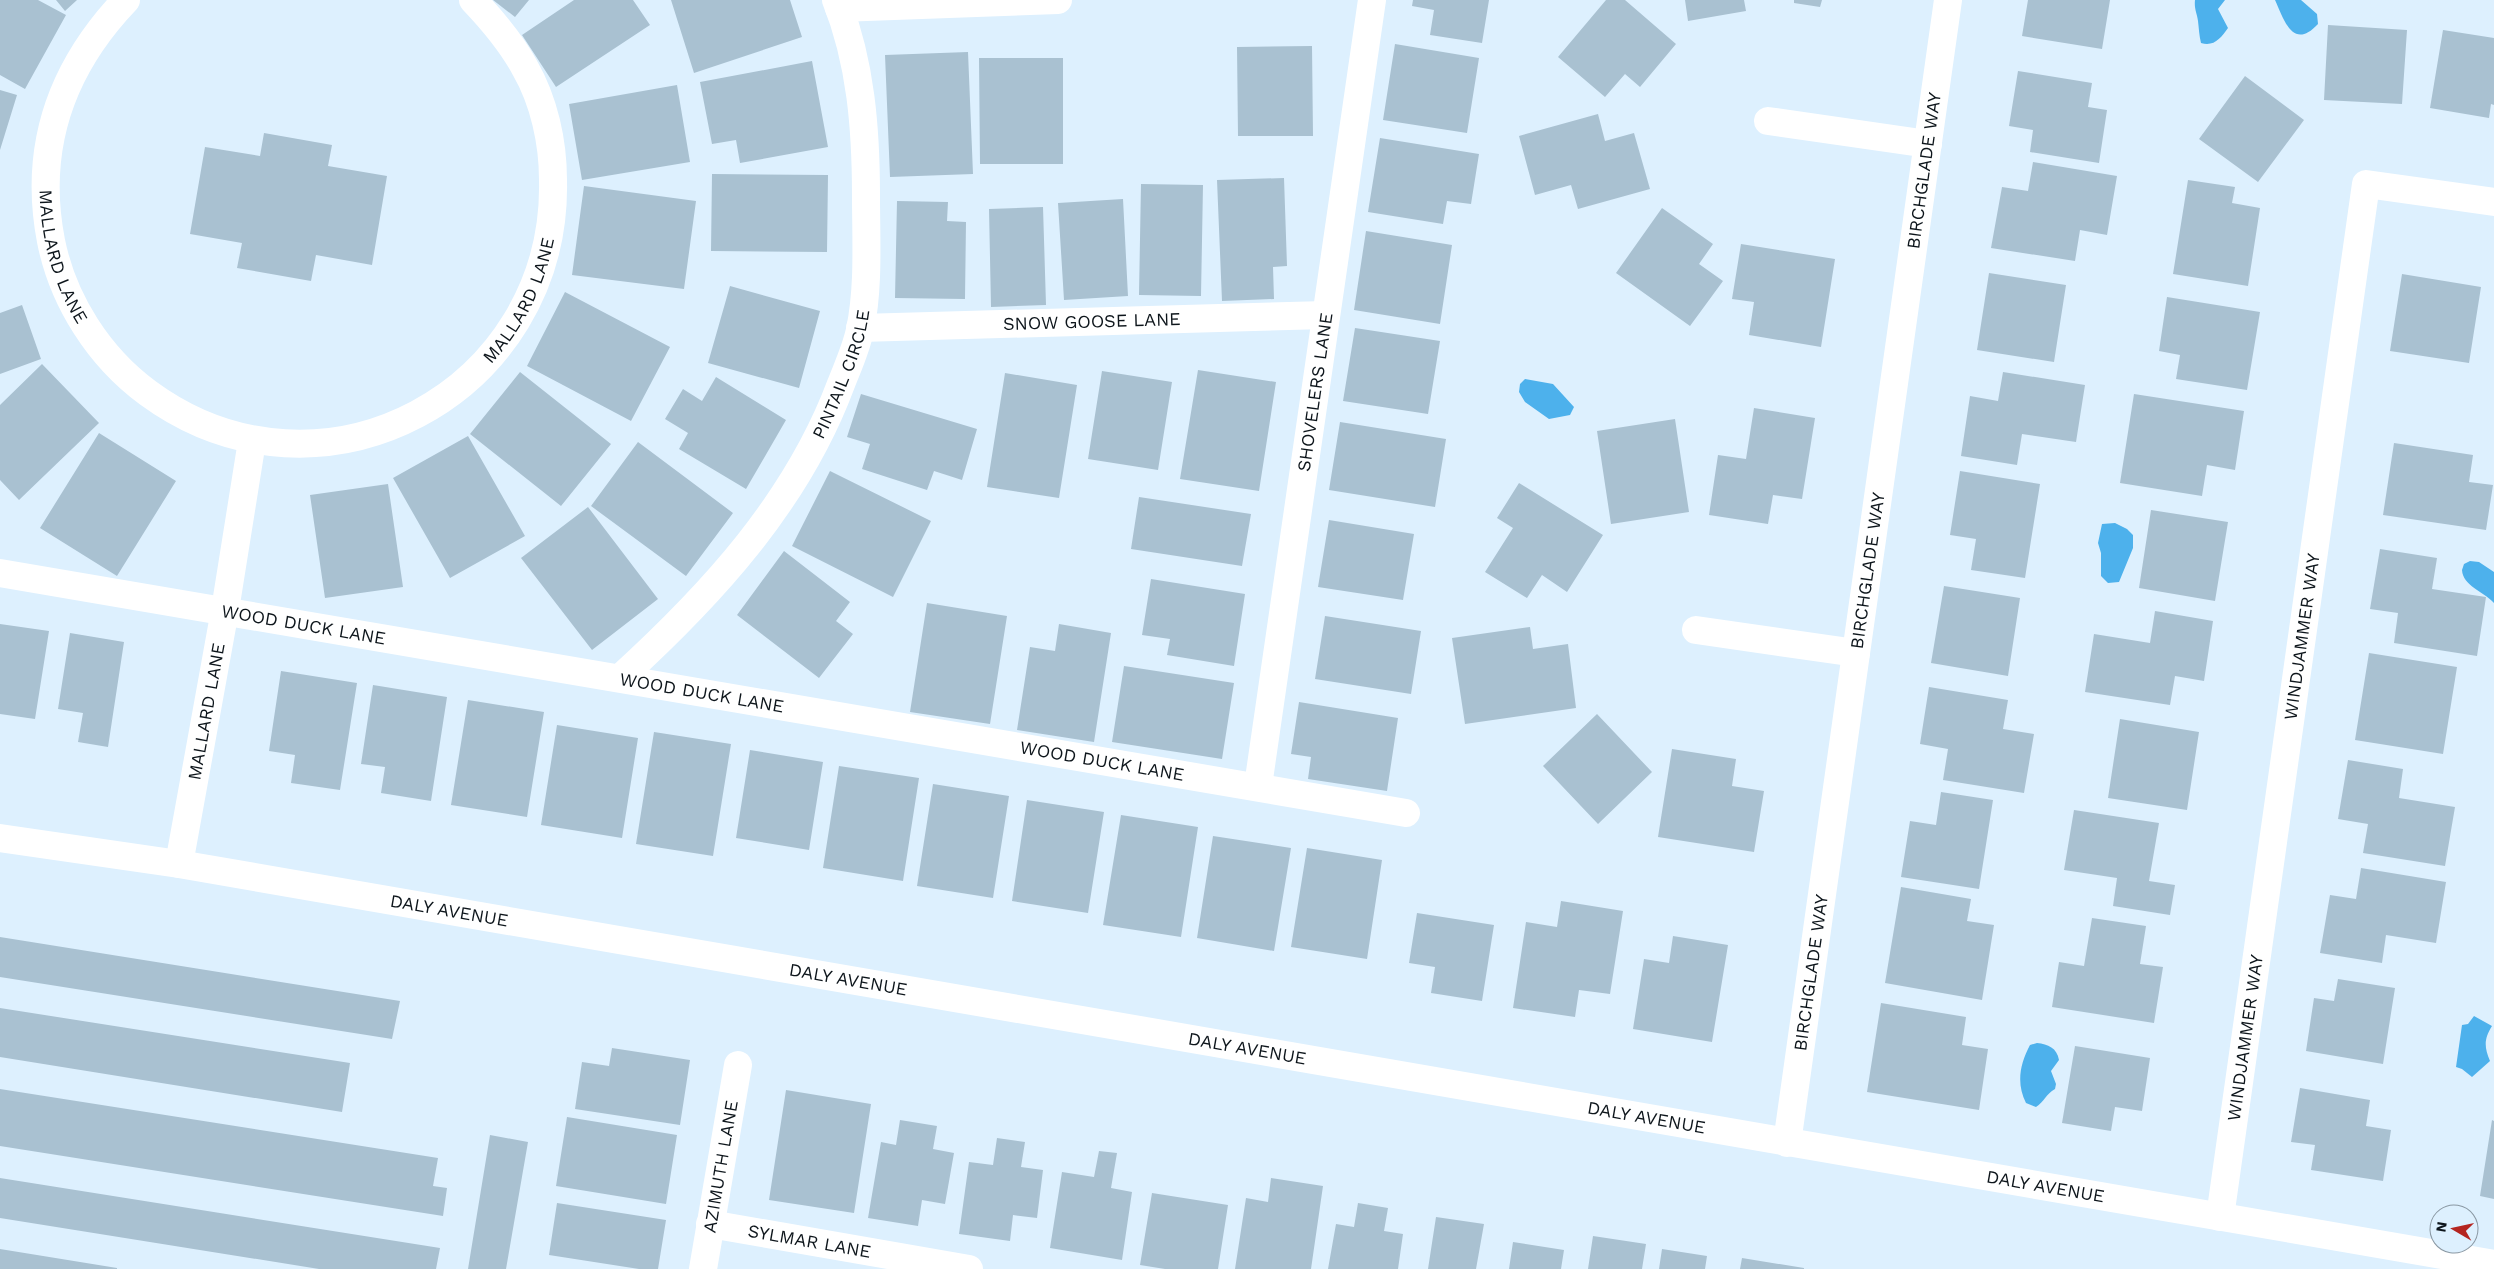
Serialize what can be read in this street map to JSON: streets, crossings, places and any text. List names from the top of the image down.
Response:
{
  "streets": {
    "street": [
      "BIRCHGLADE WAY",
      "MALLARD LANE",
      "SNOW GOOSE LANE",
      "PINTAIL CIRCLE",
      "SHOVELERS LANE",
      "WOOD DUCK LANE",
      "WINDJAMMER WAY",
      "DALY AVENUE",
      "AZIMUTH LANE",
      "SYLMAR LANE"
    ]
  },
  "crossings": [
    ["BIRCHGLADE WAY", "DALY AVENUE"],
    ["MALLARD LANE", "WOOD DUCK LANE"],
    ["MALLARD LANE", "DALY AVENUE"],
    ["SNOW GOOSE LANE", "PINTAIL CIRCLE"],
    ["SNOW GOOSE LANE", "SHOVELERS LANE"],
    ["PINTAIL CIRCLE", "WOOD DUCK LANE"],
    ["SHOVELERS LANE", "WOOD DUCK LANE"],
    ["WINDJAMMER WAY", "DALY AVENUE"],
    ["AZIMUTH LANE", "SYLMAR LANE"]
  ],
  "north": "left"
}
